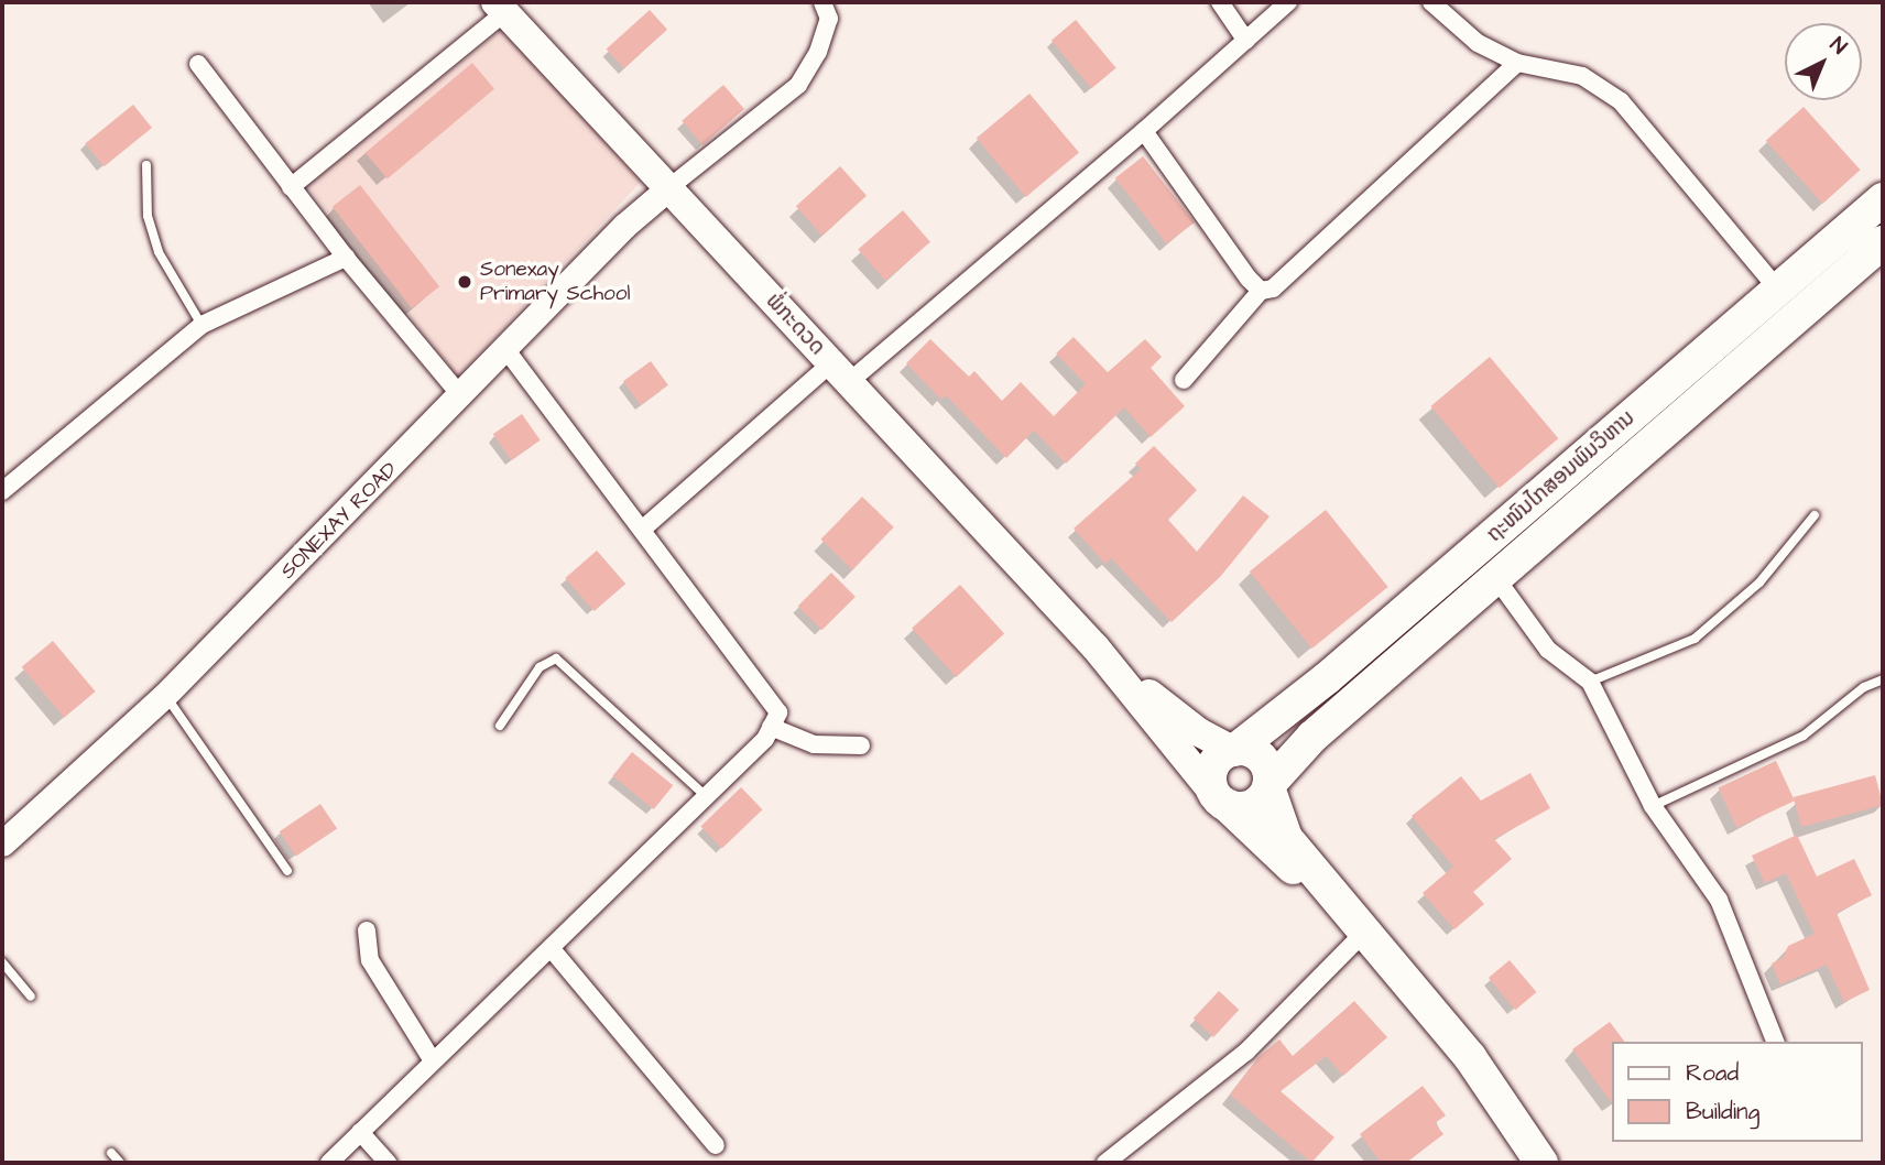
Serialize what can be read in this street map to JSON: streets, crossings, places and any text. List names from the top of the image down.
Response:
{
  "streets": {
    "highway": ["ຖະໜົນໄກສອນພົມວິຫານ"],
    "main road": ["ພໍ່ກະດວດ"],
    "street": ["SONEXAY ROAD"]
  },
  "crossings": [
    ["ພໍ່ກະດວດ", "SONEXAY ROAD"]
  ],
  "places": ["Sonexay Primary School"],
  "legend": ["Road", "Building"],
  "north": "top right"
}
